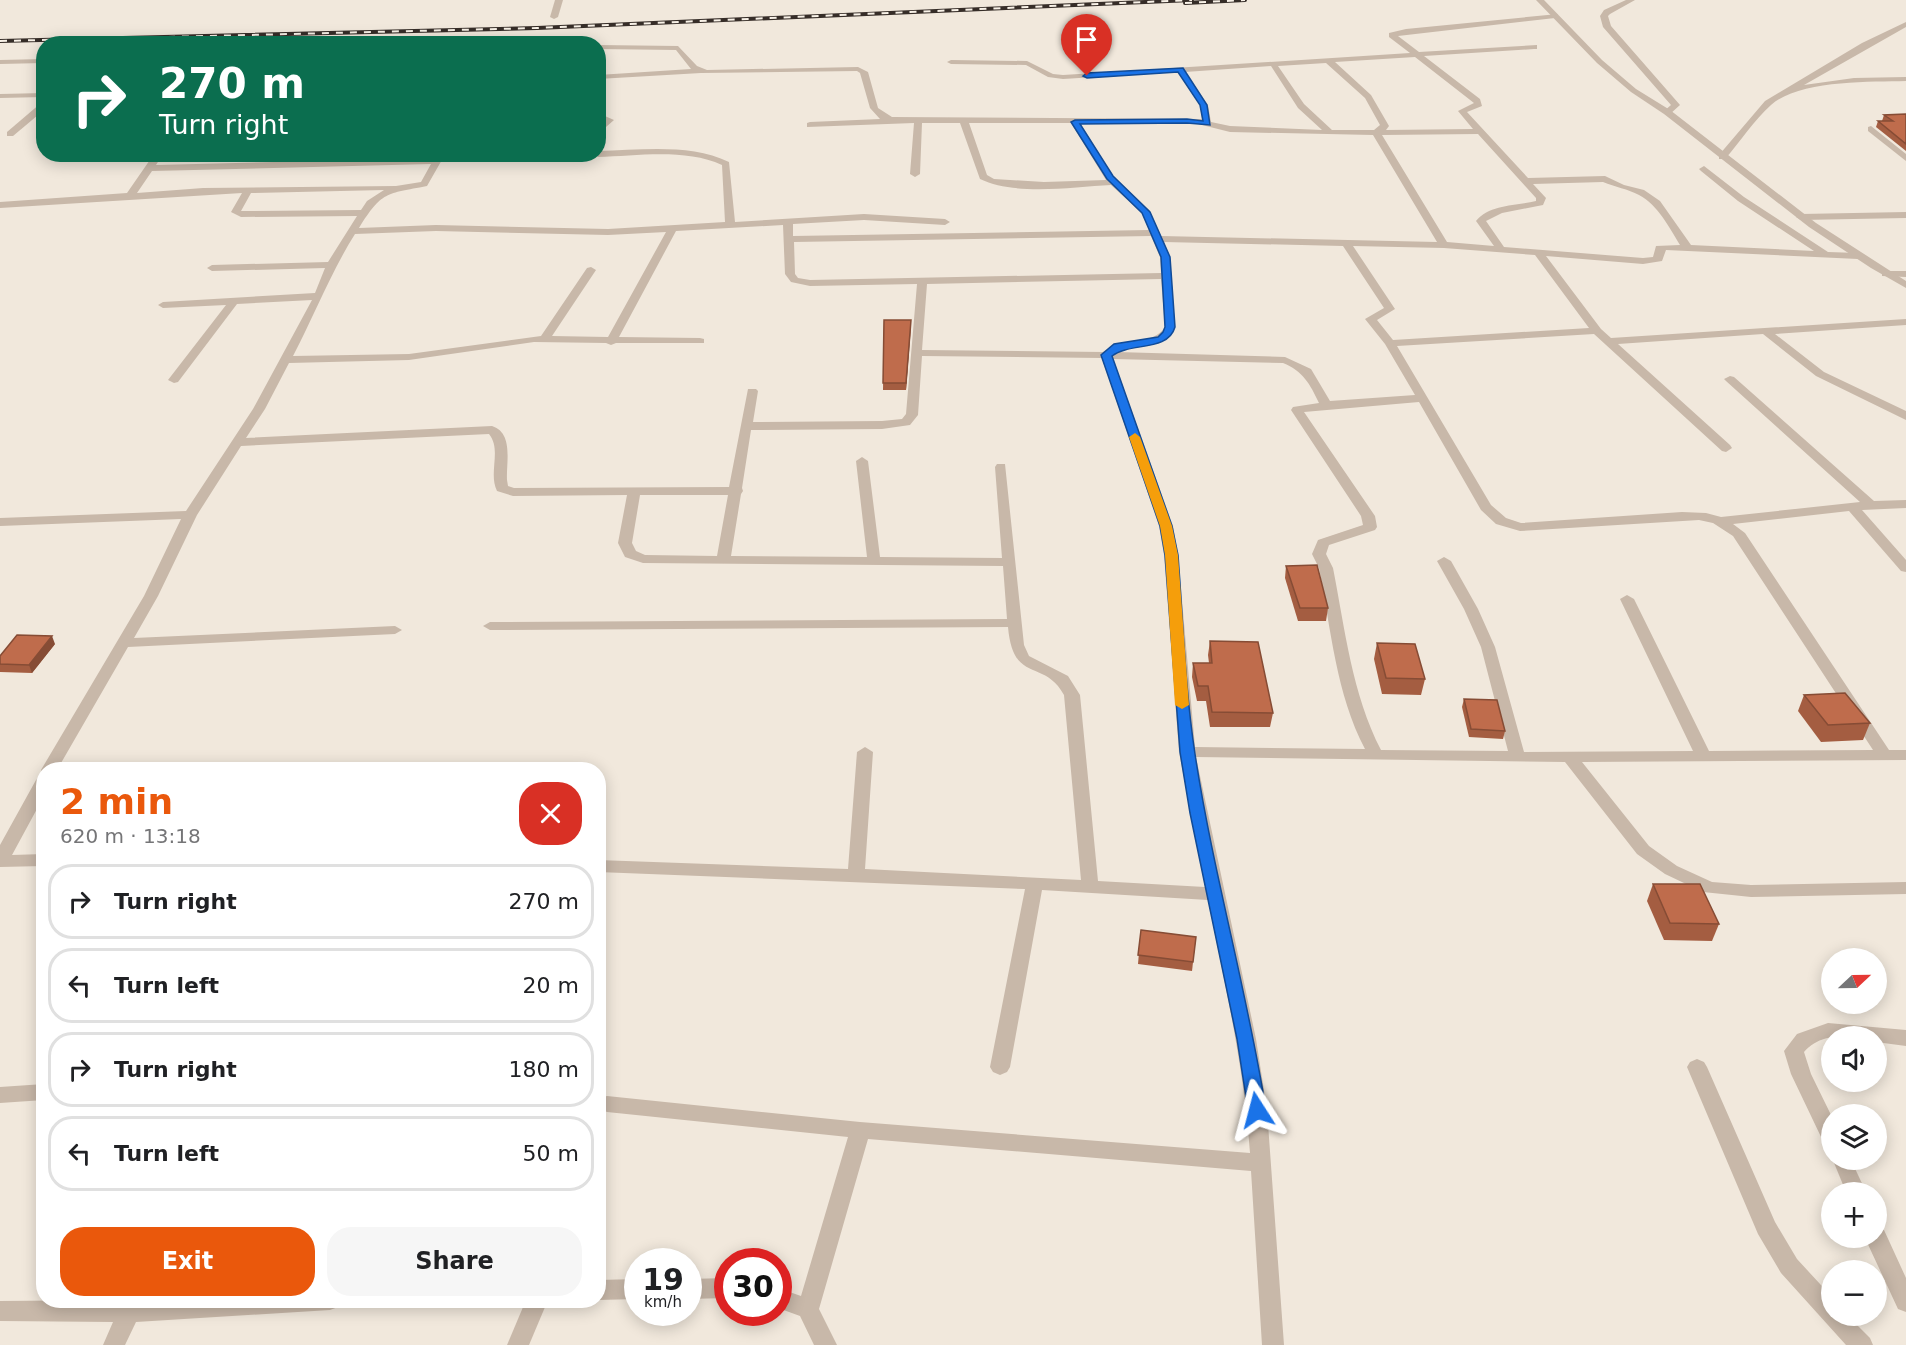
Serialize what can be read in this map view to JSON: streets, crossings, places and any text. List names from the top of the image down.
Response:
{
  "north": "right",
  "page": {
    "turn": ["270 m", "Turn right"],
    "heading": ["2 min", "620 m · 13:18"],
    "list": [
      {
        "name": "Turn right",
        "value": "270 m"
      },
      {
        "name": "Turn left",
        "value": "20 m"
      },
      {
        "name": "Turn right",
        "value": "180 m"
      },
      {
        "name": "Turn left",
        "value": "50 m"
      }
    ],
    "map_buttons": ["+", "−"],
    "buttons": ["Exit", "Share"],
    "speed": "19 km/h",
    "limit": "30"
  }
}
